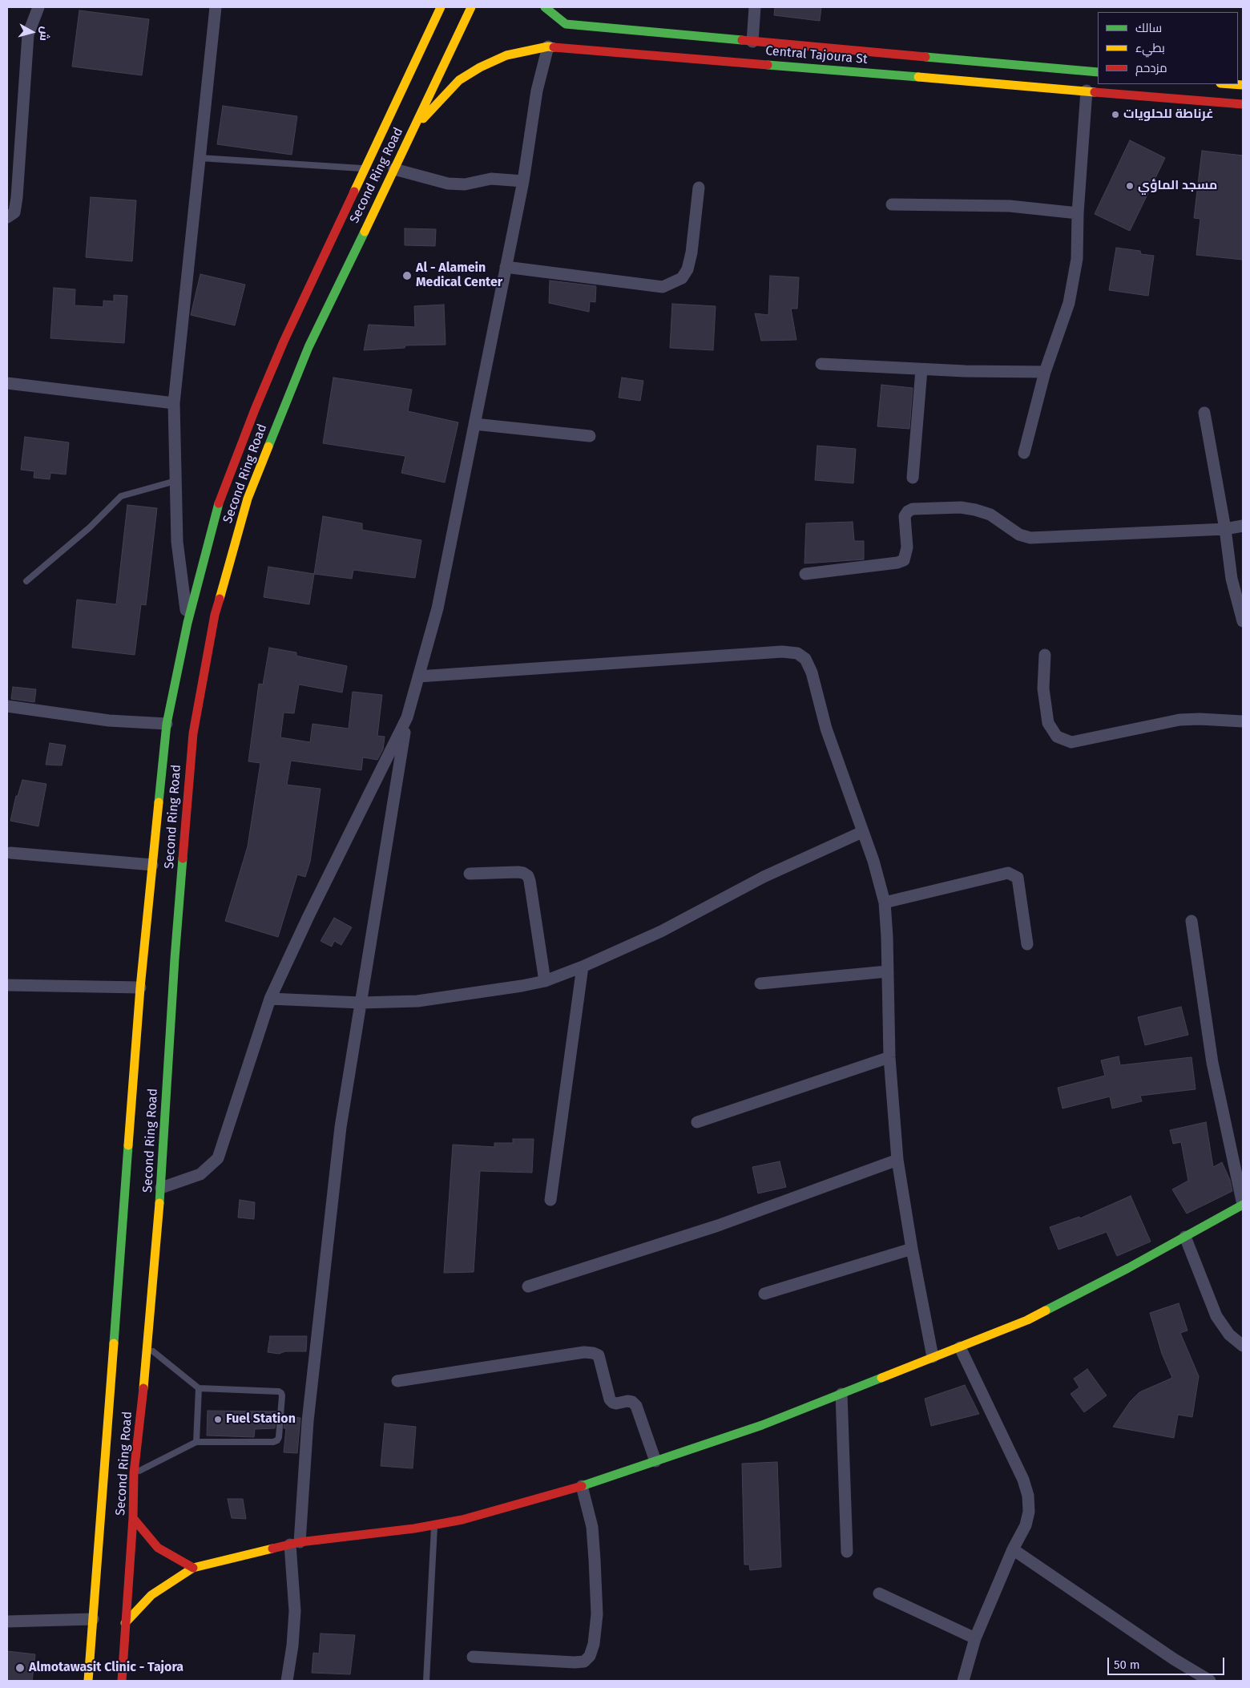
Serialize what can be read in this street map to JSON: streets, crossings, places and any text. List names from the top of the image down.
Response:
{
  "streets": {
    "main road": ["Central Tajoura St", "Second Ring Road"]
  },
  "crossings": [
    ["Central Tajoura St", "Second Ring Road"]
  ],
  "places": [
    "غرناطة للحلويات",
    "مسجد الماؤي",
    "Al - Alamein Medical Center",
    "Fuel Station",
    "Almotawasit Clinic - Tajora"
  ],
  "legend": ["سالك", "بطيء", "مزدحم"],
  "scale_bar": "50 m",
  "north": "right"
}
